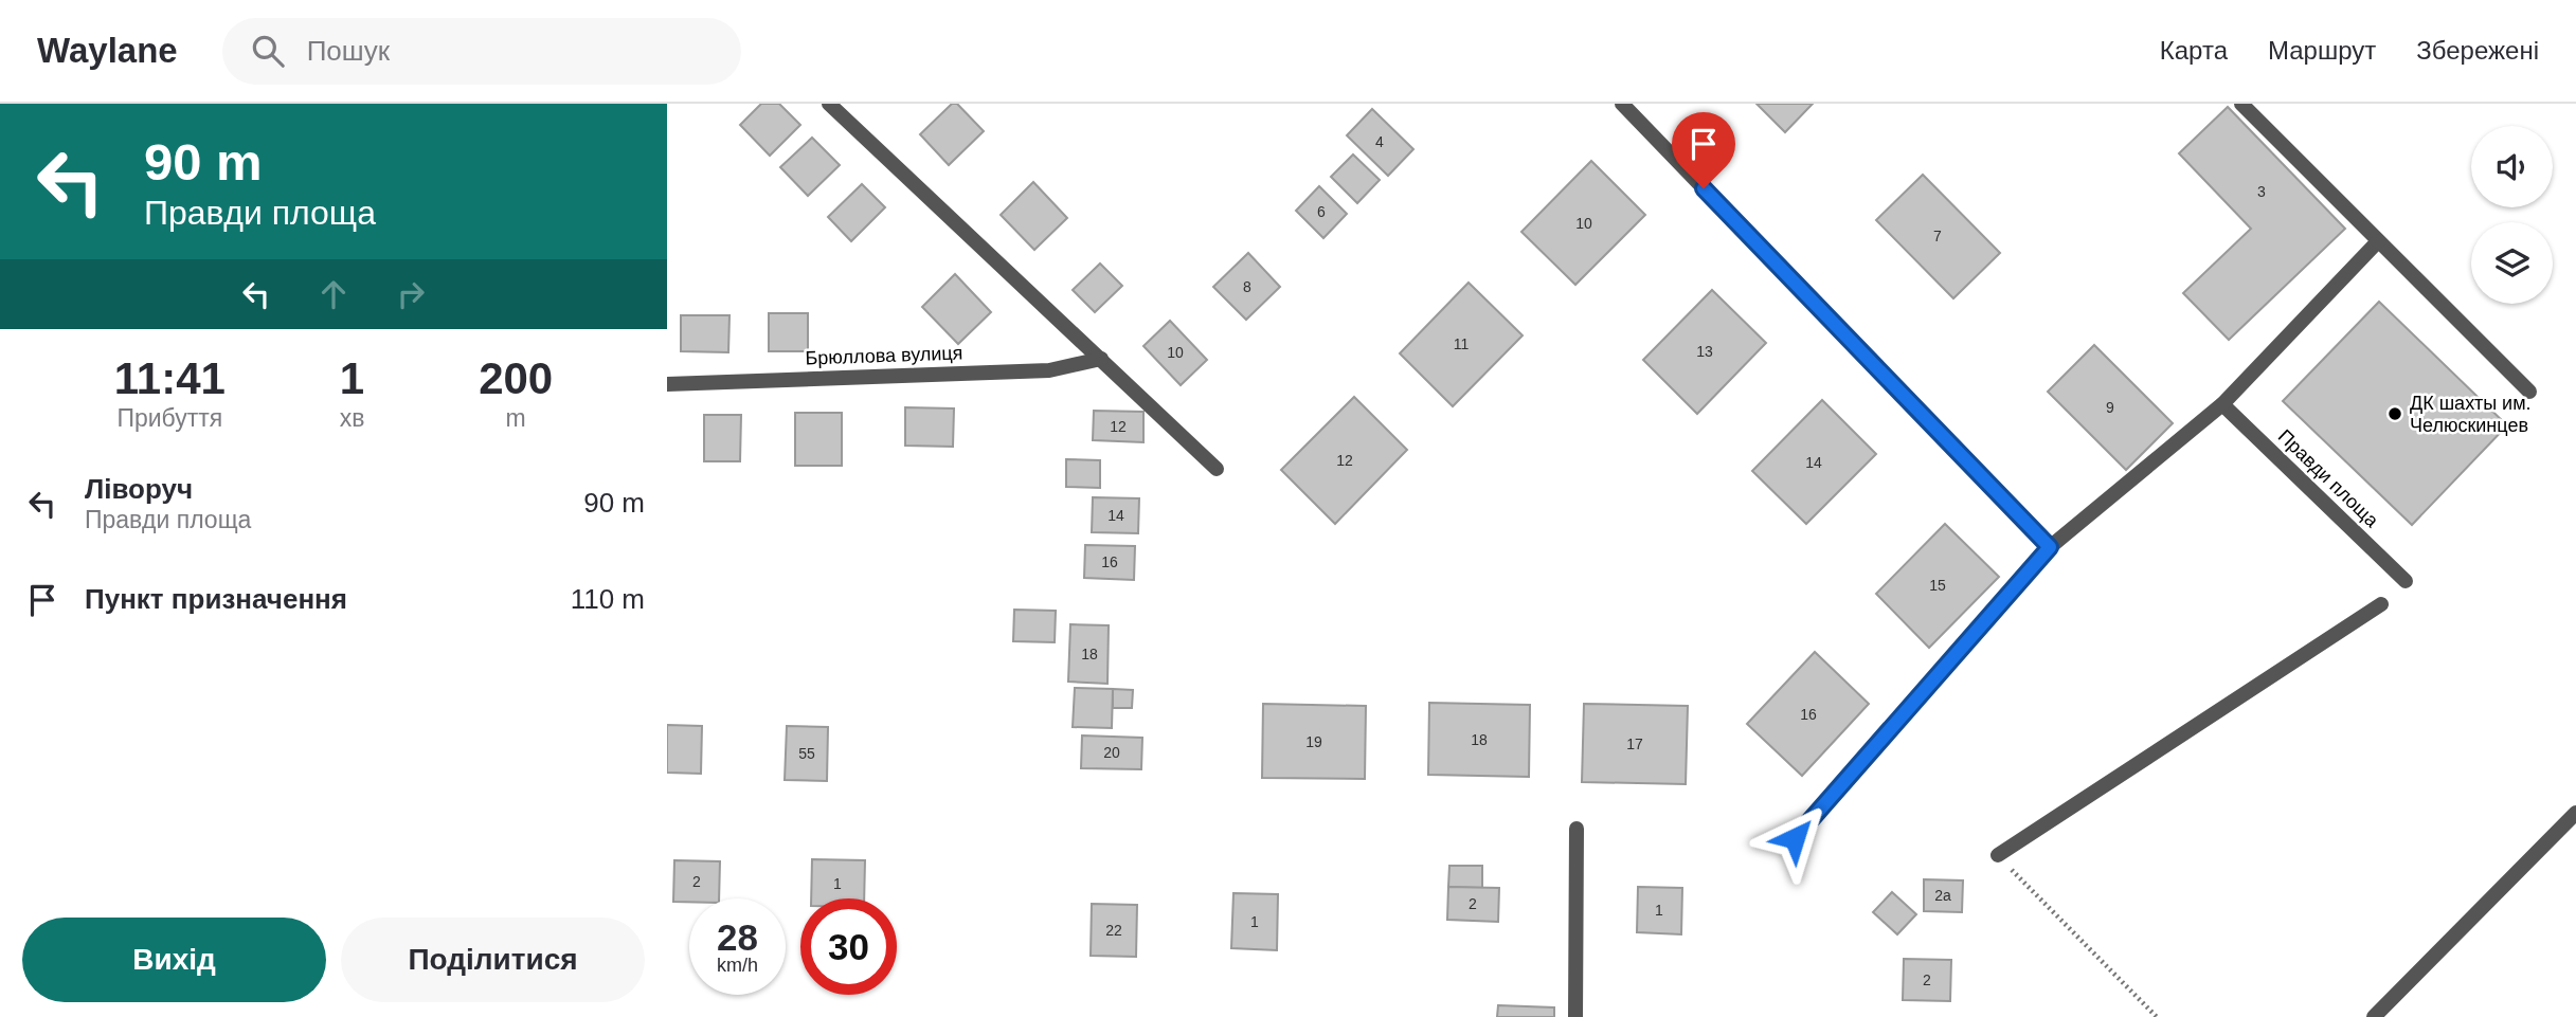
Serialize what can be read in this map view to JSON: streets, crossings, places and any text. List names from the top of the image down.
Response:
{
  "streets": {
    "street": ["Брюллова вулиця", "Правди площа"]
  },
  "places": ["ДК шахты им. Челюскинцев"],
  "house_numbers": [
    "4",
    "3",
    "6",
    "10",
    "7",
    "8",
    "11",
    "13",
    "10",
    "9",
    "12",
    "12",
    "14",
    "14",
    "16",
    "15",
    "18",
    "16",
    "18",
    "19",
    "17",
    "20",
    "55",
    "2",
    "1",
    "2а",
    "2",
    "1",
    "1",
    "22",
    "2"
  ],
  "page": {
    "header": "Waylane",
    "search": "Пошук",
    "nav": ["Карта", "Маршрут", "Збережені"],
    "turn": ["90 m", "Правди площа"],
    "eta": [
      "11:41",
      "Прибуття",
      "1",
      "хв",
      "200",
      "m"
    ],
    "list": [
      {
        "name": "Ліворуч",
        "note": "Правди площа",
        "value": "90 m"
      },
      {
        "name": "Пункт призначення",
        "value": "110 m"
      }
    ],
    "speed": "28 km/h",
    "limit": "30",
    "buttons": ["Вихід", "Поділитися"]
  }
}
